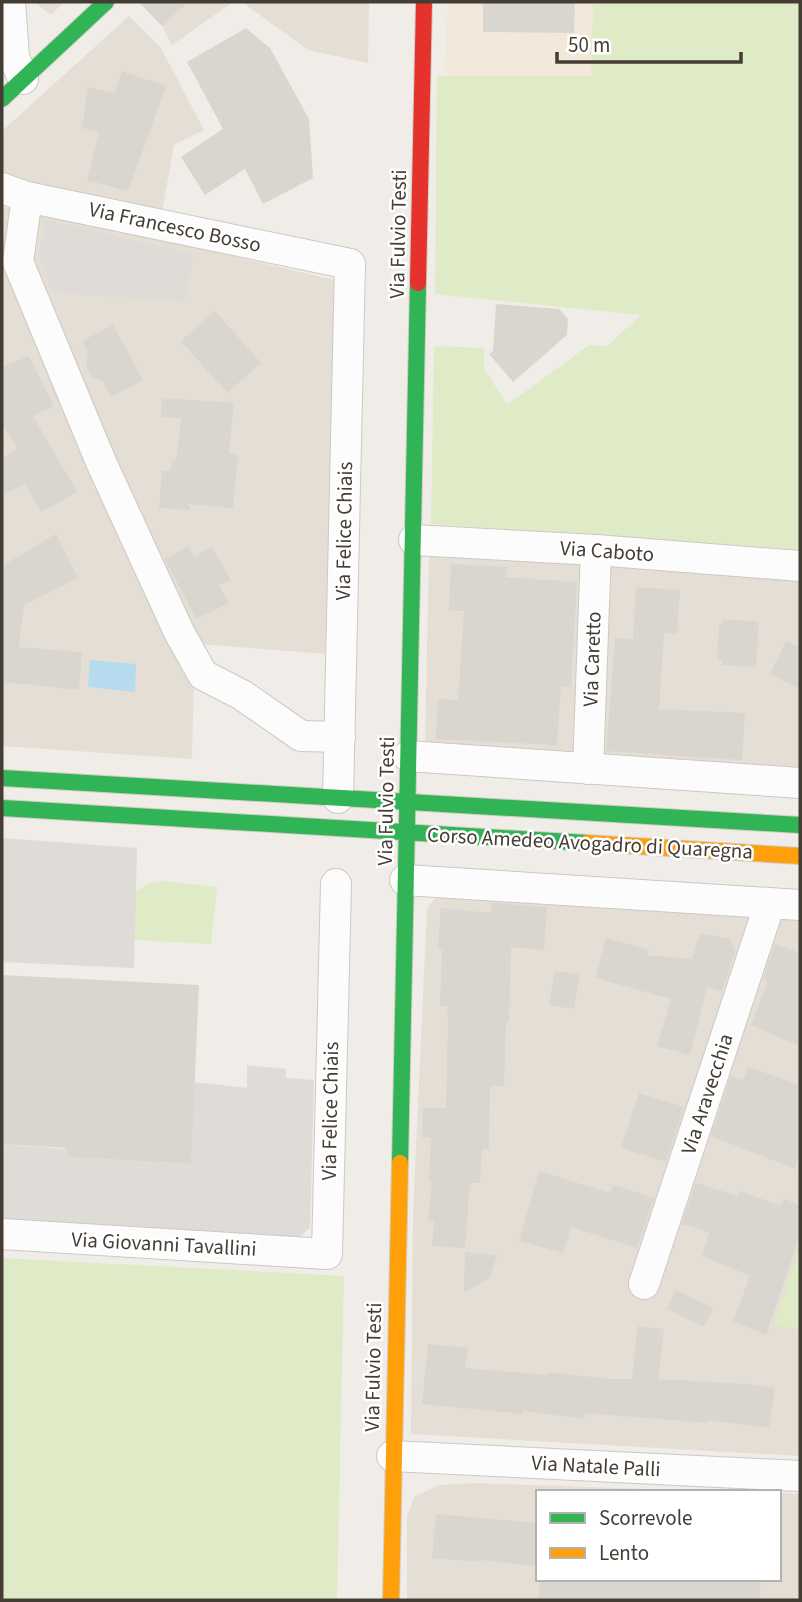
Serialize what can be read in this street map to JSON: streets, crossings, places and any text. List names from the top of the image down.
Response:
{
  "streets": {
    "main road": ["Via Fulvio Testi", "Corso Amedeo Avogadro di Quaregna"],
    "street": [
      "Via Francesco Bosso",
      "Via Felice Chiais",
      "Via Caboto",
      "Via Caretto",
      "Via Aravecchia",
      "Via Giovanni Tavallini",
      "Via Natale Palli"
    ]
  },
  "crossings": [
    ["Via Francesco Bosso", "Via Felice Chiais"],
    ["Via Fulvio Testi", "Via Caboto"],
    ["Via Fulvio Testi", "Corso Amedeo Avogadro di Quaregna"],
    ["Via Fulvio Testi", "Via Natale Palli"],
    ["Via Felice Chiais", "Corso Amedeo Avogadro di Quaregna"],
    ["Via Felice Chiais", "Via Giovanni Tavallini"],
    ["Via Caboto", "Via Caretto"]
  ],
  "legend": ["Scorrevole", "Lento"],
  "scale_bar": "50 m"
}
